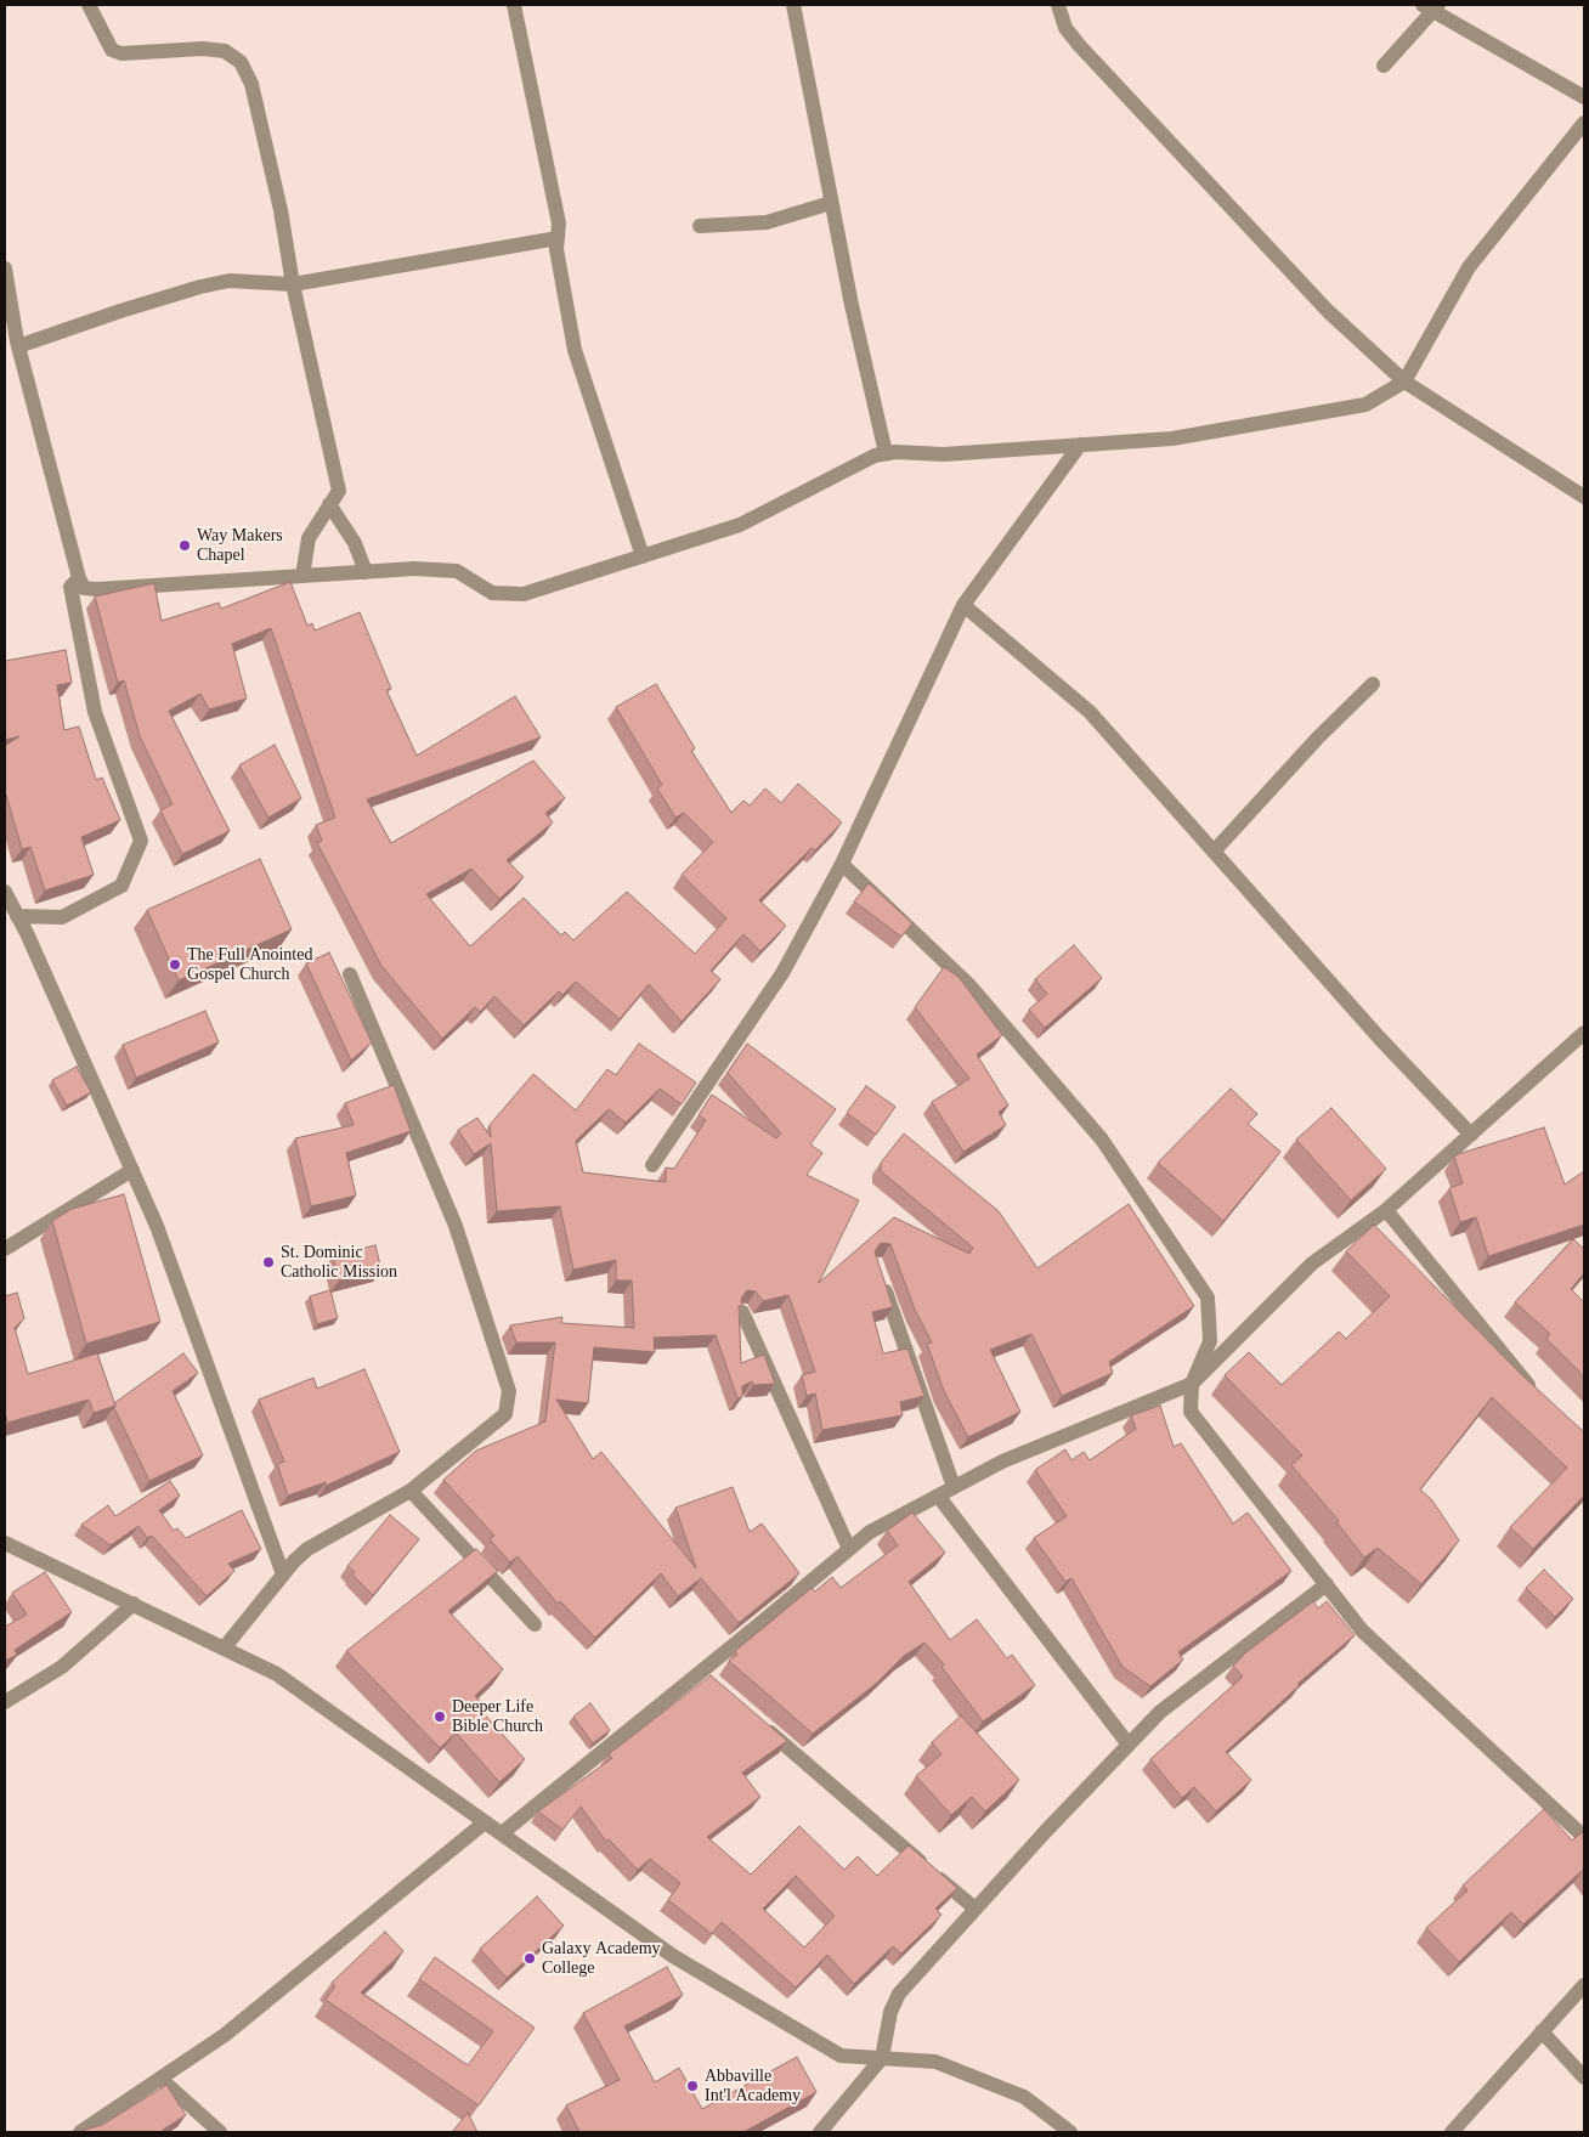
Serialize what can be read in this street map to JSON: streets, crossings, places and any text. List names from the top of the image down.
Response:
{
  "places": [
    "Way Makers Chapel",
    "The Full Anointed Gospel Church",
    "St. Dominic Catholic Mission",
    "Deeper Life Bible Church",
    "Galaxy Academy College",
    "Abbaville Int'l Academy"
  ]
}
